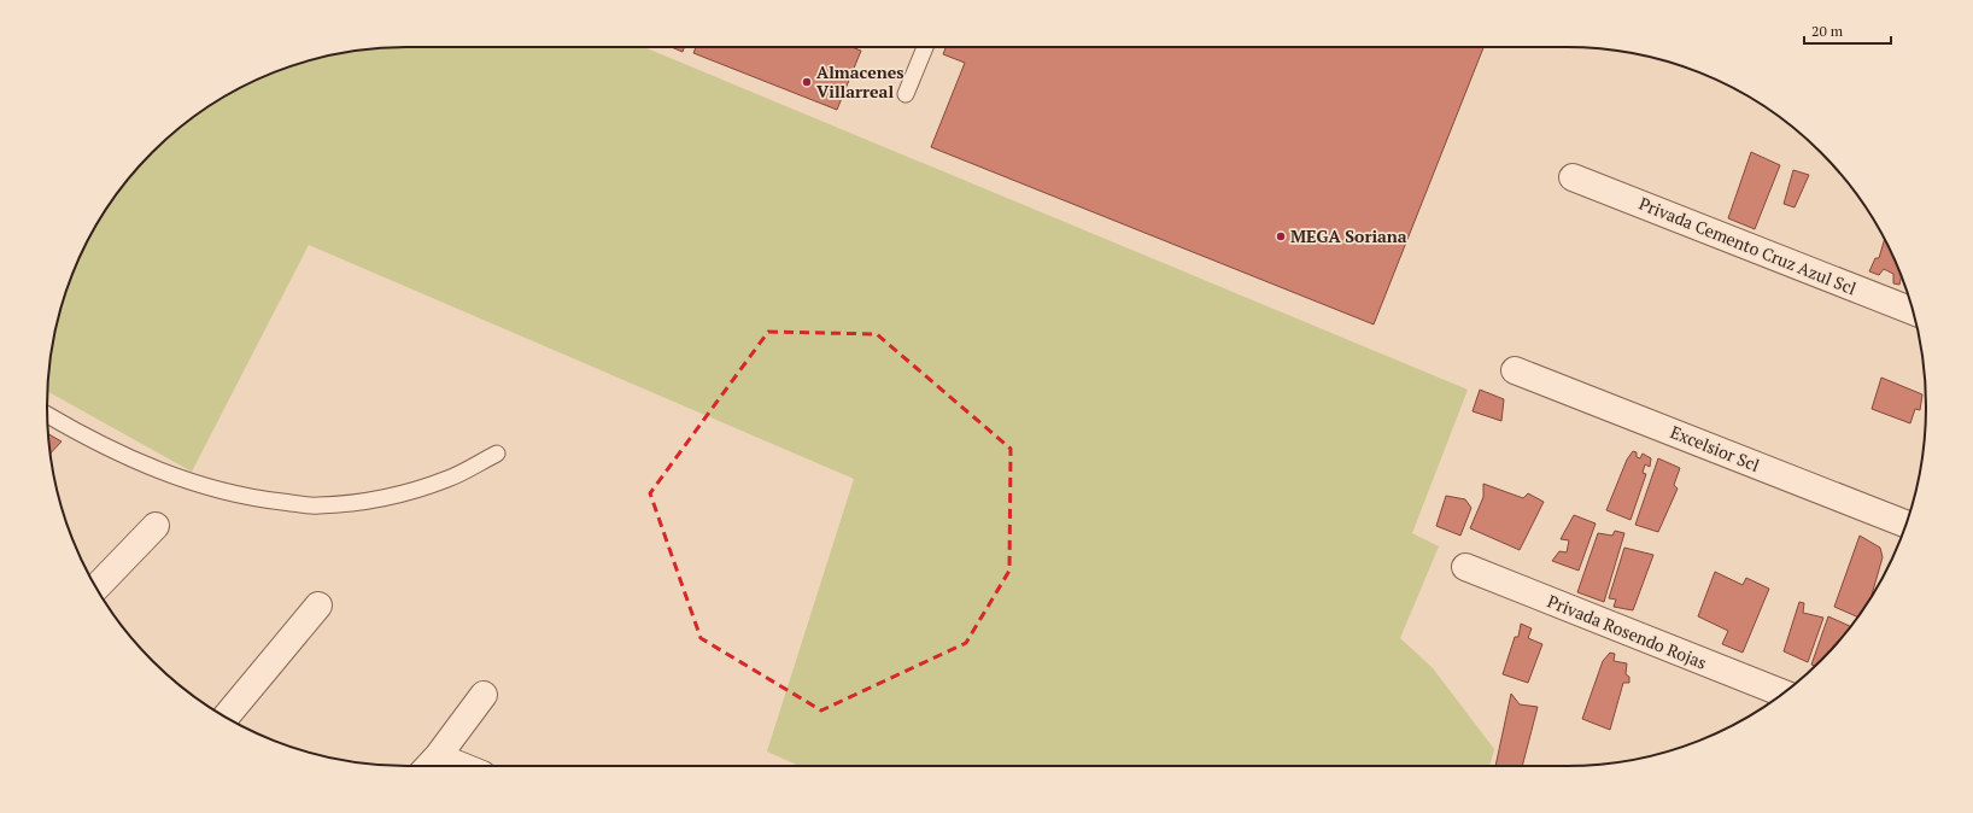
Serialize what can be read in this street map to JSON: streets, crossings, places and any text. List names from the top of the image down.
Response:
{
  "streets": {
    "street": ["Privada Cemento Cruz Azul Scl", "Excelsior Scl", "Privada Rosendo Rojas"]
  },
  "places": ["Almacenes Villarreal", "MEGA Soriana"],
  "scale_bar": "20 m"
}
